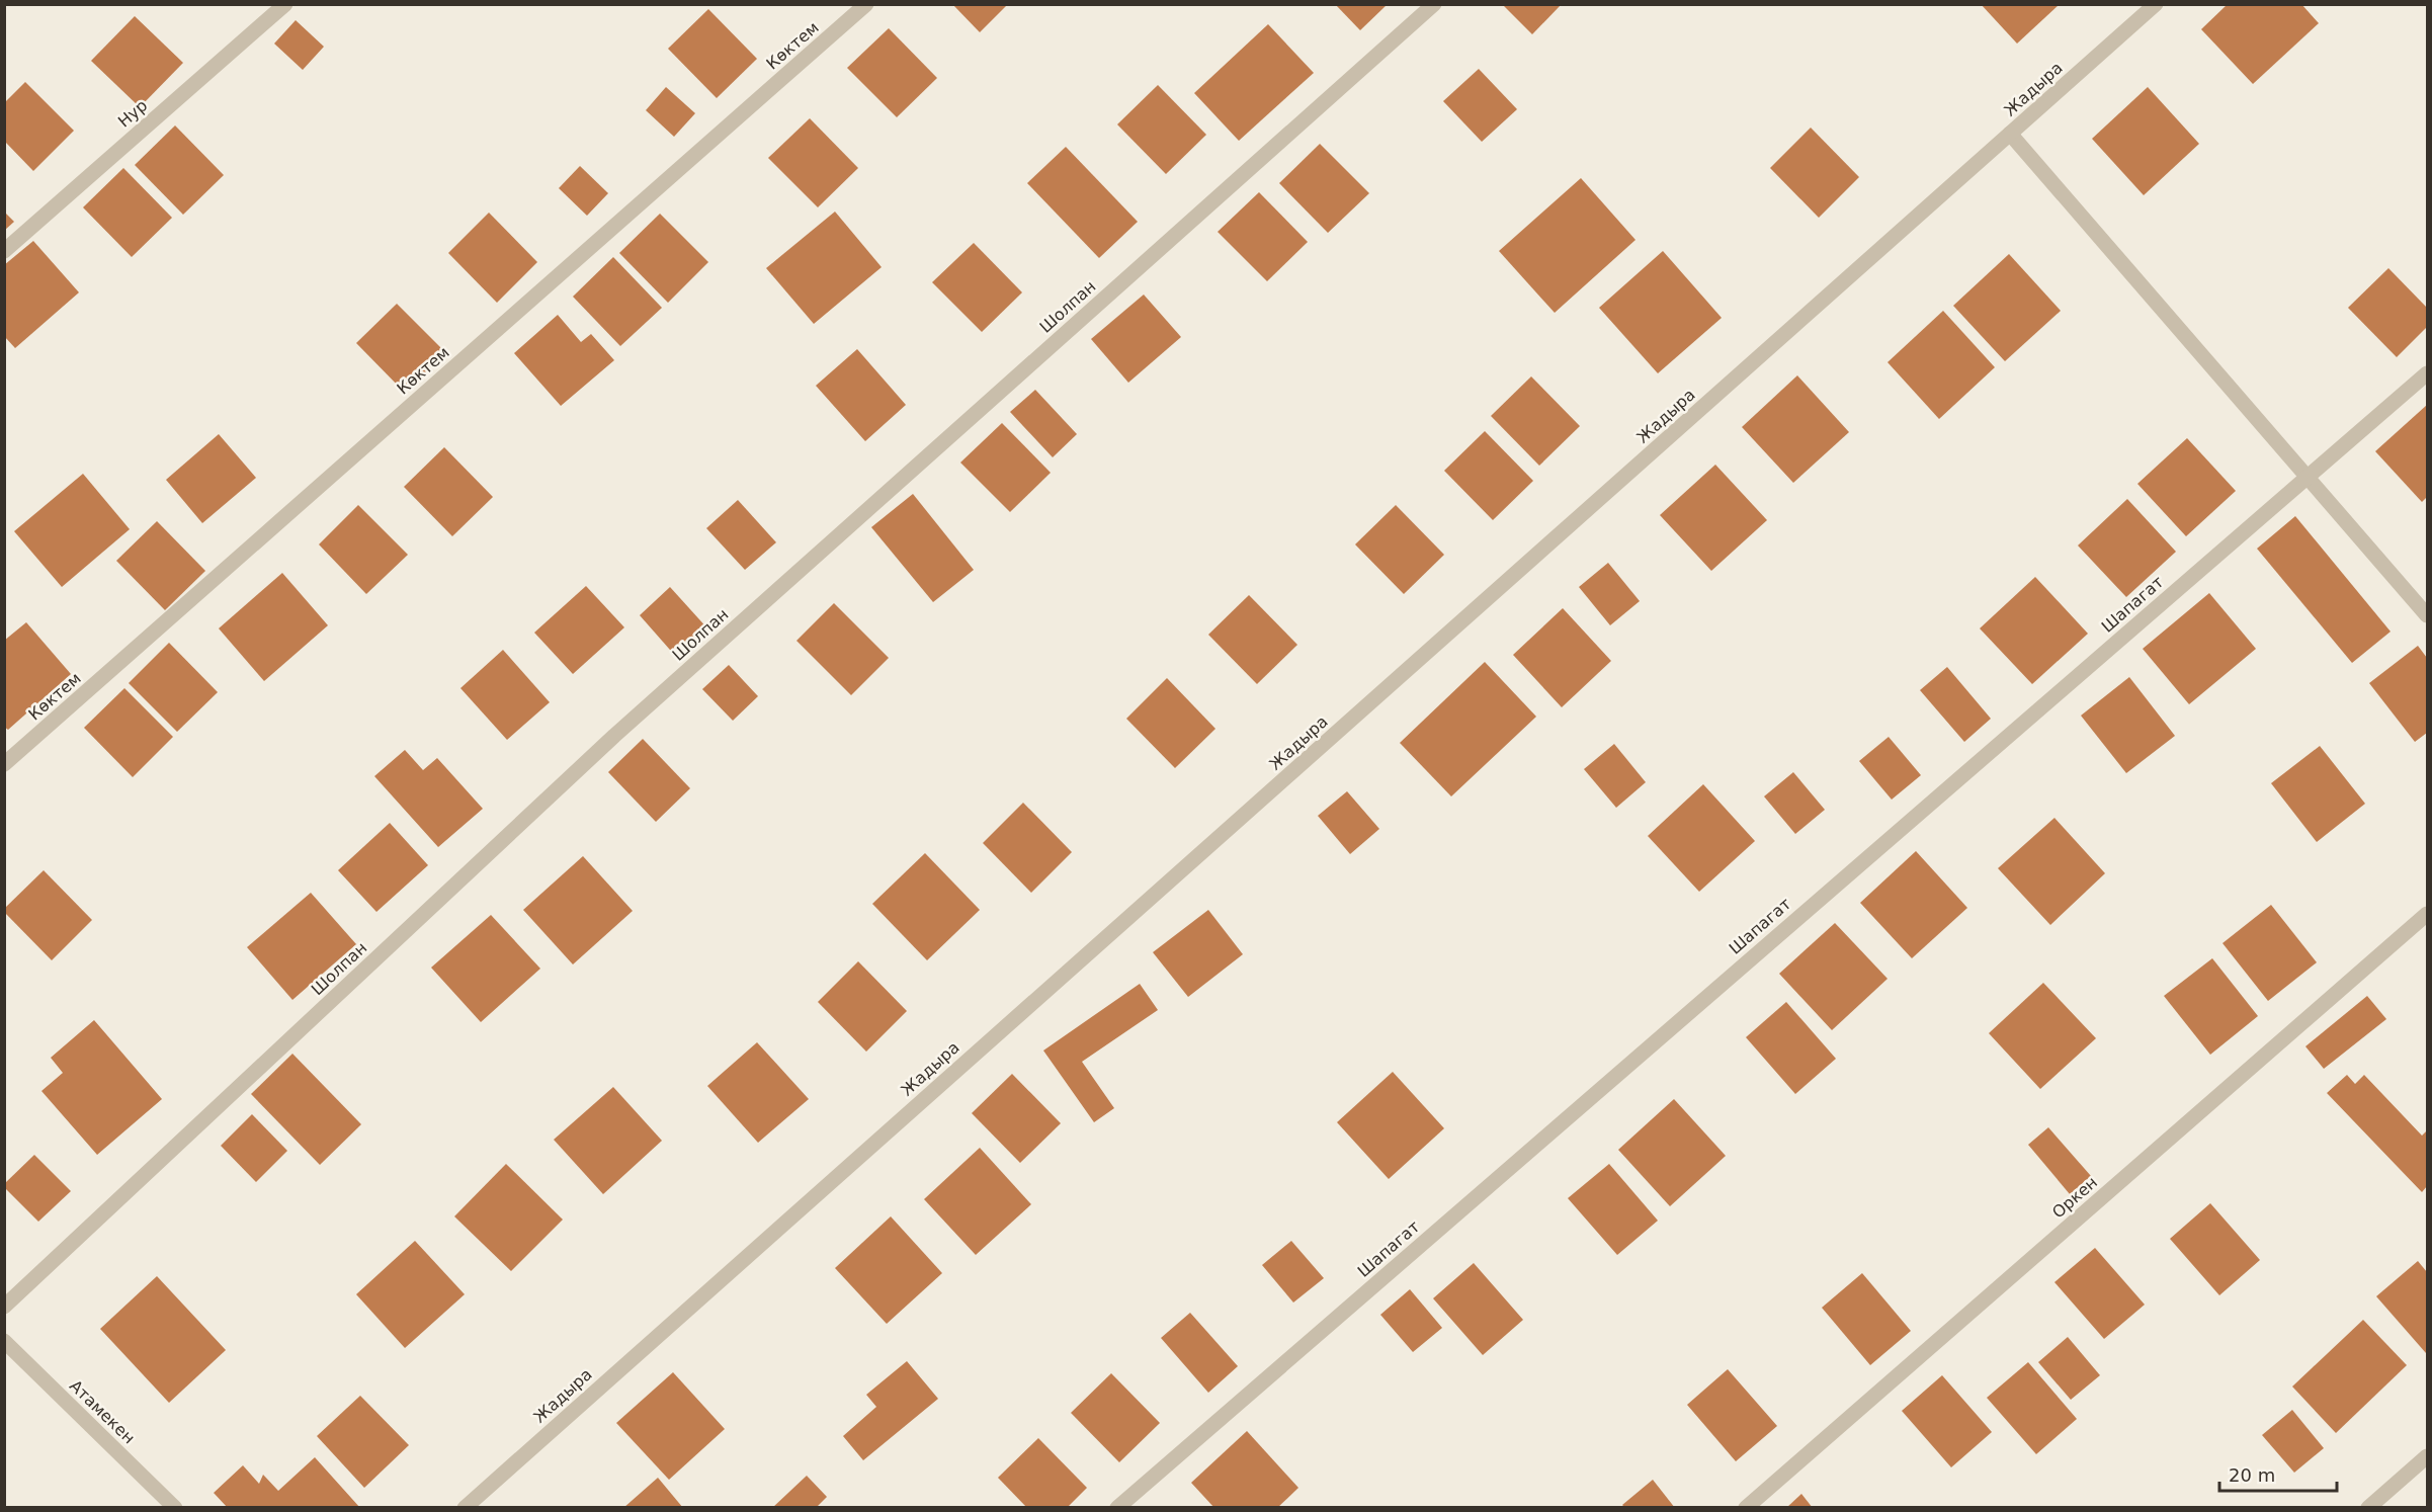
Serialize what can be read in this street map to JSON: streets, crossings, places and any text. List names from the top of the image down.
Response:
{
  "streets": {
    "street": [
      "Көктем",
      "Жадыра",
      "Нур",
      "Шолпан",
      "Шапагат",
      "Оркен",
      "Атамекен"
    ]
  },
  "scale_bar": "20 m"
}
